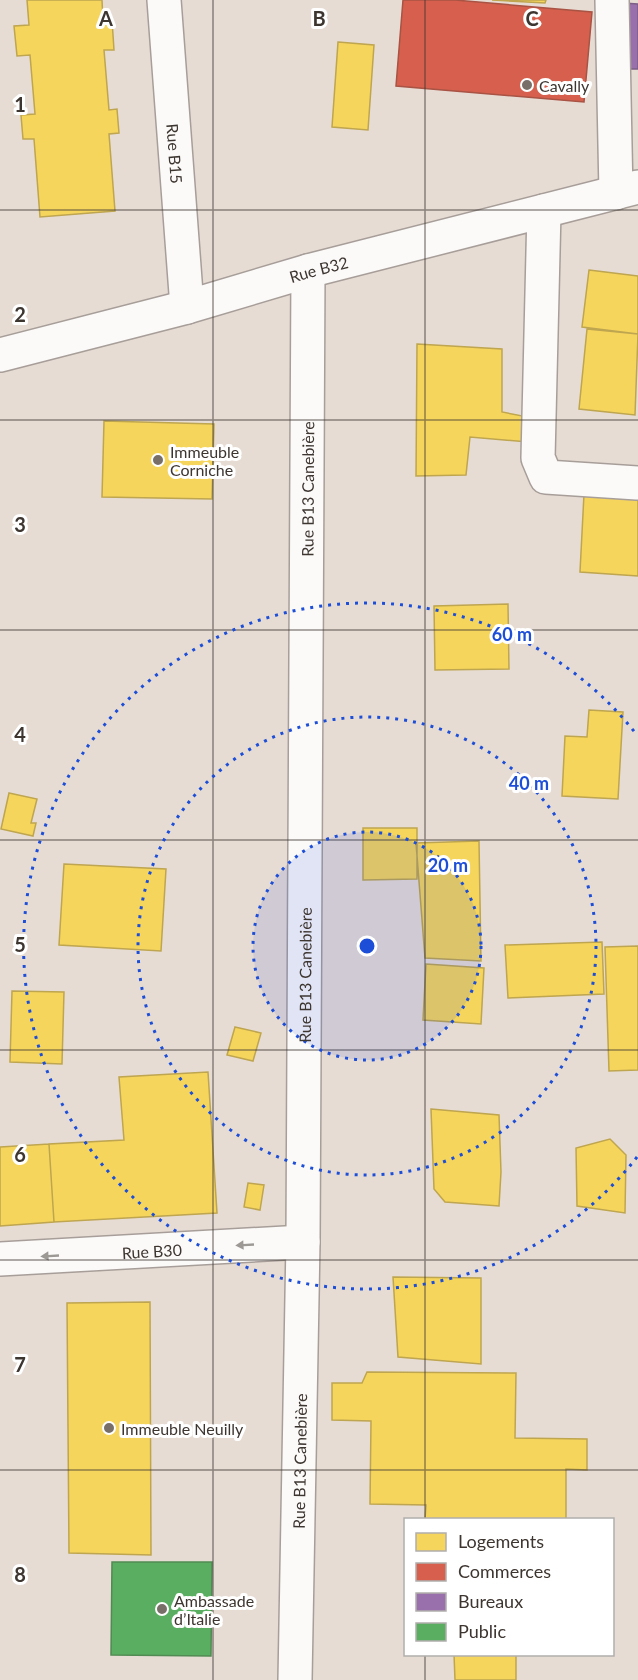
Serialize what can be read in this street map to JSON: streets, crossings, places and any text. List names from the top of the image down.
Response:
{
  "streets": {
    "street": [
      "Rue B15",
      "Rue B32",
      "Rue B13 Canebière",
      "Rue B30"
    ]
  },
  "crossings": [
    ["Rue B15", "Rue B32"],
    ["Rue B32", "Rue B13 Canebière"],
    ["Rue B13 Canebière", "Rue B30"]
  ],
  "one_way": ["Rue B30"],
  "places": [
    "Cavally",
    "Immeuble Corniche",
    "Immeuble Neuilly",
    "Ambassade d’Italie"
  ],
  "legend": [
    "Logements",
    "Commerces",
    "Bureaux",
    "Public"
  ],
  "grid": {
    "columns": ["A", "B", "C"],
    "rows": [
      "1",
      "2",
      "3",
      "4",
      "5",
      "6",
      "7",
      "8"
    ]
  },
  "rings": ["60 m", "40 m", "20 m"]
}
